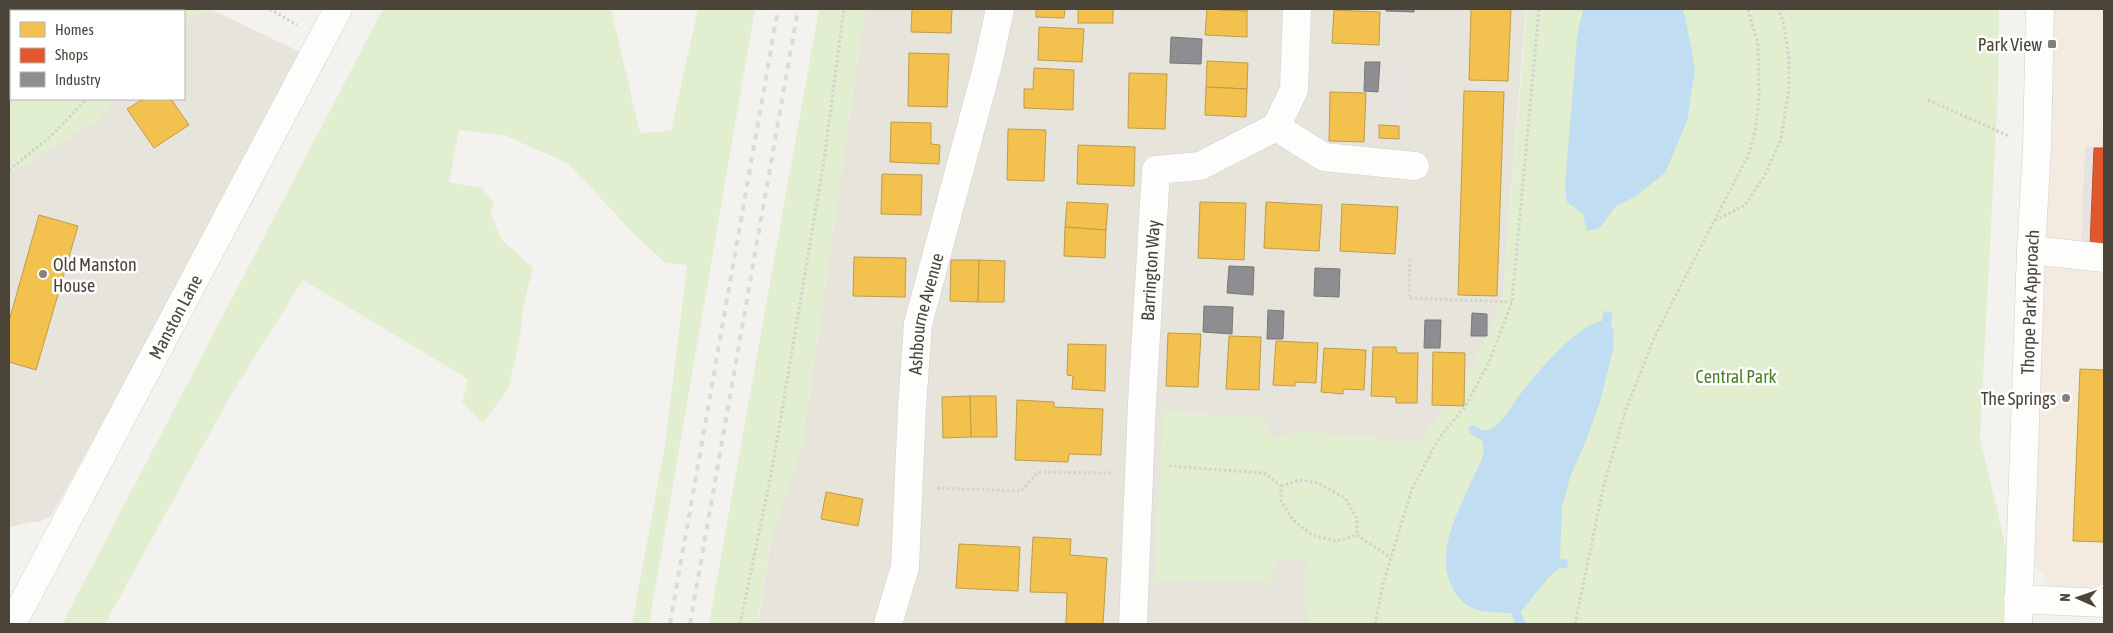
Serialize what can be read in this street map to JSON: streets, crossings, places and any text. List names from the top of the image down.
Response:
{
  "streets": {
    "street": [
      "Barrington Way",
      "Thorpe Park Approach",
      "Ashbourne Avenue",
      "Manston Lane"
    ]
  },
  "parks": ["Central Park"],
  "places": {
    "transit": ["Park View"],
    "other": ["Old Manston House", "The Springs"]
  },
  "legend": ["Homes", "Shops", "Industry"],
  "north": "left"
}
